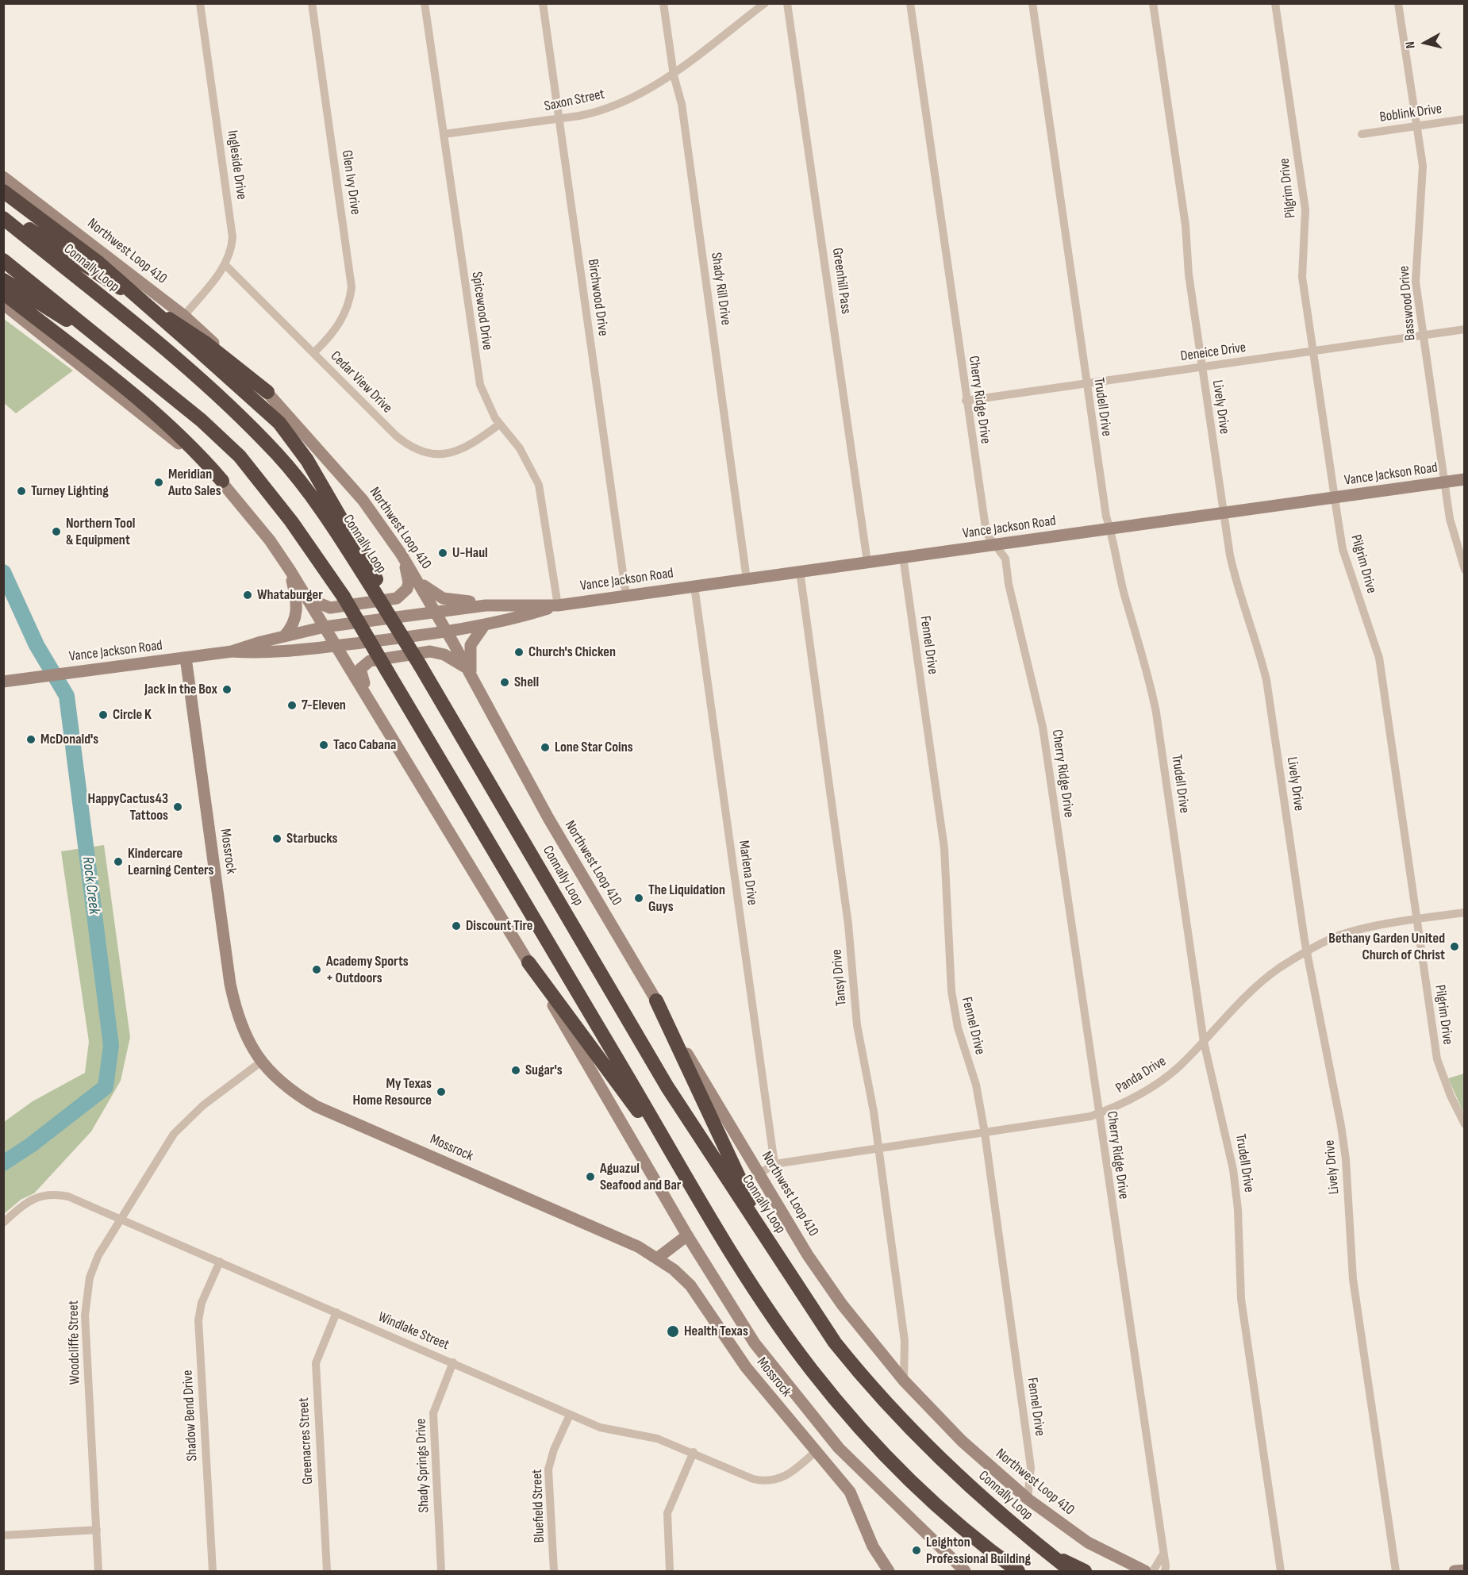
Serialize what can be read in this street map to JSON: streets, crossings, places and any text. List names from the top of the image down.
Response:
{
  "streets": {
    "highway": ["Connally Loop"],
    "main road": ["Northwest Loop 410", "Vance Jackson Road", "Mossrock"],
    "street": [
      "Saxon Street",
      "Boblink Drive",
      "Ingleside Drive",
      "Glen Ivy Drive",
      "Pilgrim Drive",
      "Greenhill Pass",
      "Shady Rill Drive",
      "Birchwood Drive",
      "Basswood Drive",
      "Spicewood Drive",
      "Deneice Drive",
      "Cedar View Drive",
      "Cherry Ridge Drive",
      "Trudell Drive",
      "Lively Drive",
      "Fennel Drive",
      "Marlena Drive",
      "Tansyl Drive",
      "Panda Drive",
      "Windlake Street",
      "Woodcliffe Street",
      "Shadow Bend Drive",
      "Greenacres Street",
      "Shady Springs Drive",
      "Bluefield Street"
    ]
  },
  "crossings": [
    ["Saxon Street", "Shady Rill Drive"],
    ["Saxon Street", "Birchwood Drive"],
    ["Saxon Street", "Spicewood Drive"],
    ["Boblink Drive", "Basswood Drive"],
    ["Ingleside Drive", "Northwest Loop 410"],
    ["Ingleside Drive", "Cedar View Drive"],
    ["Glen Ivy Drive", "Cedar View Drive"],
    ["Pilgrim Drive", "Deneice Drive"],
    ["Pilgrim Drive", "Vance Jackson Road"],
    ["Pilgrim Drive", "Panda Drive"],
    ["Northwest Loop 410", "Vance Jackson Road"],
    ["Northwest Loop 410", "Fennel Drive"],
    ["Northwest Loop 410", "Tansyl Drive"],
    ["Northwest Loop 410", "Panda Drive"],
    ["Greenhill Pass", "Vance Jackson Road"],
    ["Shady Rill Drive", "Vance Jackson Road"],
    ["Birchwood Drive", "Vance Jackson Road"],
    ["Basswood Drive", "Deneice Drive"],
    ["Basswood Drive", "Vance Jackson Road"],
    ["Spicewood Drive", "Cedar View Drive"],
    ["Spicewood Drive", "Vance Jackson Road"],
    ["Deneice Drive", "Cherry Ridge Drive"],
    ["Deneice Drive", "Trudell Drive"],
    ["Deneice Drive", "Lively Drive"],
    ["Cherry Ridge Drive", "Vance Jackson Road"],
    ["Cherry Ridge Drive", "Panda Drive"],
    ["Trudell Drive", "Vance Jackson Road"],
    ["Trudell Drive", "Panda Drive"],
    ["Lively Drive", "Vance Jackson Road"],
    ["Lively Drive", "Panda Drive"],
    ["Vance Jackson Road", "Fennel Drive"],
    ["Vance Jackson Road", "Mossrock"],
    ["Vance Jackson Road", "Marlena Drive"],
    ["Vance Jackson Road", "Tansyl Drive"],
    ["Fennel Drive", "Panda Drive"],
    ["Mossrock", "Windlake Street"],
    ["Mossrock", "Woodcliffe Street"],
    ["Marlena Drive", "Panda Drive"],
    ["Tansyl Drive", "Panda Drive"],
    ["Windlake Street", "Woodcliffe Street"],
    ["Windlake Street", "Shadow Bend Drive"],
    ["Windlake Street", "Greenacres Street"],
    ["Windlake Street", "Shady Springs Drive"],
    ["Windlake Street", "Bluefield Street"]
  ],
  "water": ["Rock Creek"],
  "places": [
    "Meridian Auto Sales",
    "Turney Lighting",
    "Northern Tool & Equipment",
    "U-Haul",
    "Whataburger",
    "Church's Chicken",
    "Shell",
    "Jack in the Box",
    "7-Eleven",
    "Circle K",
    "McDonald's",
    "Taco Cabana",
    "Lone Star Coins",
    "HappyCactus43 Tattoos",
    "Starbucks",
    "Kindercare Learning Centers",
    "The Liquidation Guys",
    "Discount Tire",
    "Bethany Garden United Church of Christ",
    "Academy Sports + Outdoors",
    "Sugar's",
    "My Texas Home Resource",
    "Aguazul Seafood and Bar",
    "Health Texas",
    "Leighton Professional Building"
  ],
  "north": "left"
}
